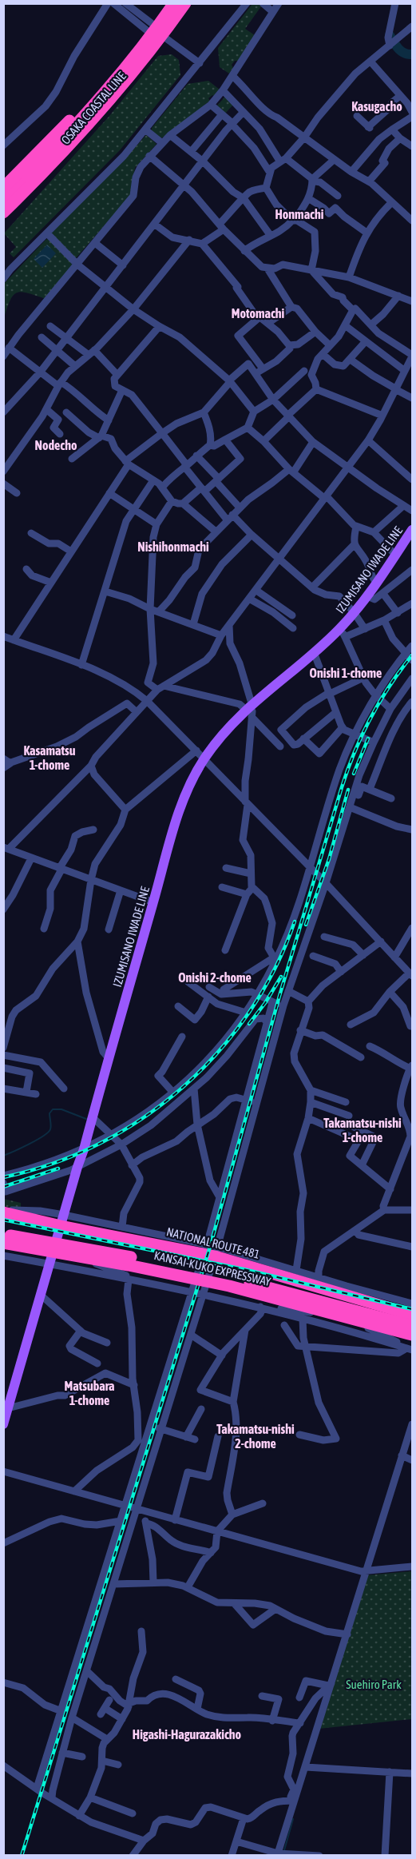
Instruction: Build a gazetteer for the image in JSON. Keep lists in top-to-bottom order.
{
  "streets": {
    "highway": ["NATIONAL ROUTE 481", "KANSAI-KUKO EXPRESSWAY"],
    "main road": ["OSAKA COASTAL LINE", "IZUMISANO IWADE LINE"]
  },
  "crossings": [
    ["IZUMISANO IWADE LINE", "NATIONAL ROUTE 481"]
  ],
  "districts": [
    "Kasugacho",
    "Honmachi",
    "Motomachi",
    "Nodecho",
    "Nishihonmachi",
    "Onishi 1-chome",
    "Kasamatsu 1-chome",
    "Onishi 2-chome",
    "Takamatsu-nishi 1-chome",
    "Matsubara 1-chome",
    "Takamatsu-nishi 2-chome",
    "Higashi-Hagurazakicho"
  ],
  "parks": ["Suehiro Park"]
}
